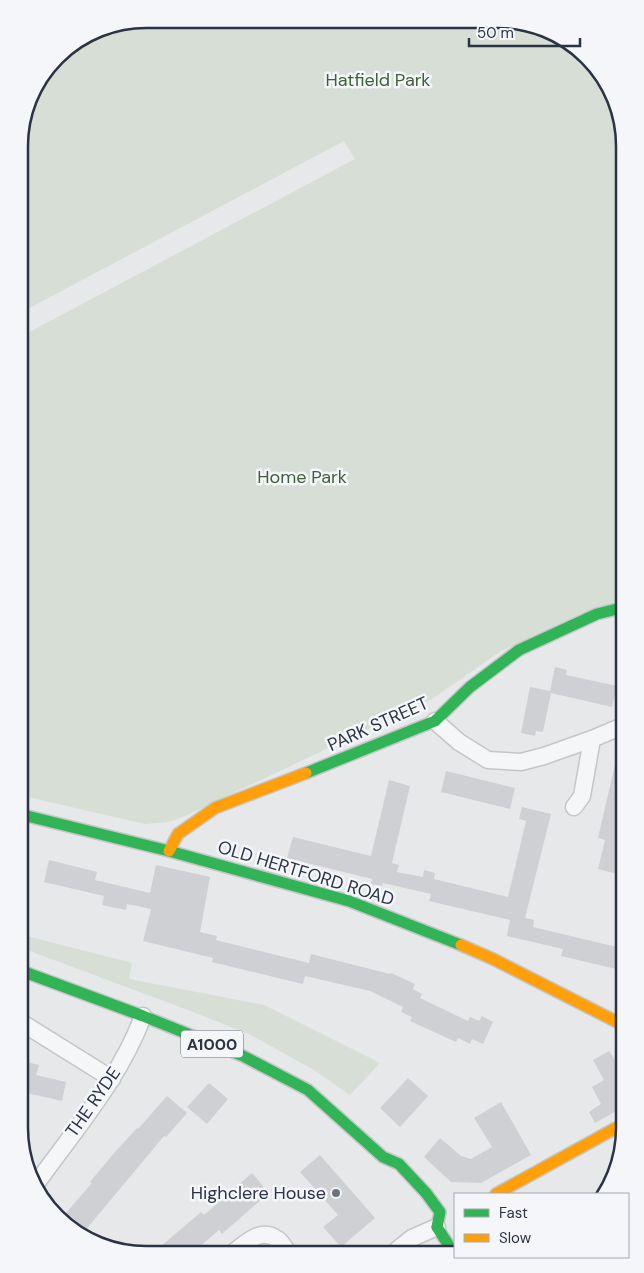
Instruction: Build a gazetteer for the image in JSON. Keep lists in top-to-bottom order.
{
  "streets": {
    "street": [
      "PARK STREET",
      "OLD HERTFORD ROAD",
      "A1000",
      "THE RYDE"
    ]
  },
  "crossings": [
    ["PARK STREET", "OLD HERTFORD ROAD"],
    ["A1000", "THE RYDE"]
  ],
  "parks": ["Hatfield Park", "Home Park"],
  "places": ["Highclere House"],
  "legend": ["Fast", "Slow"],
  "scale_bar": "50 m"
}
